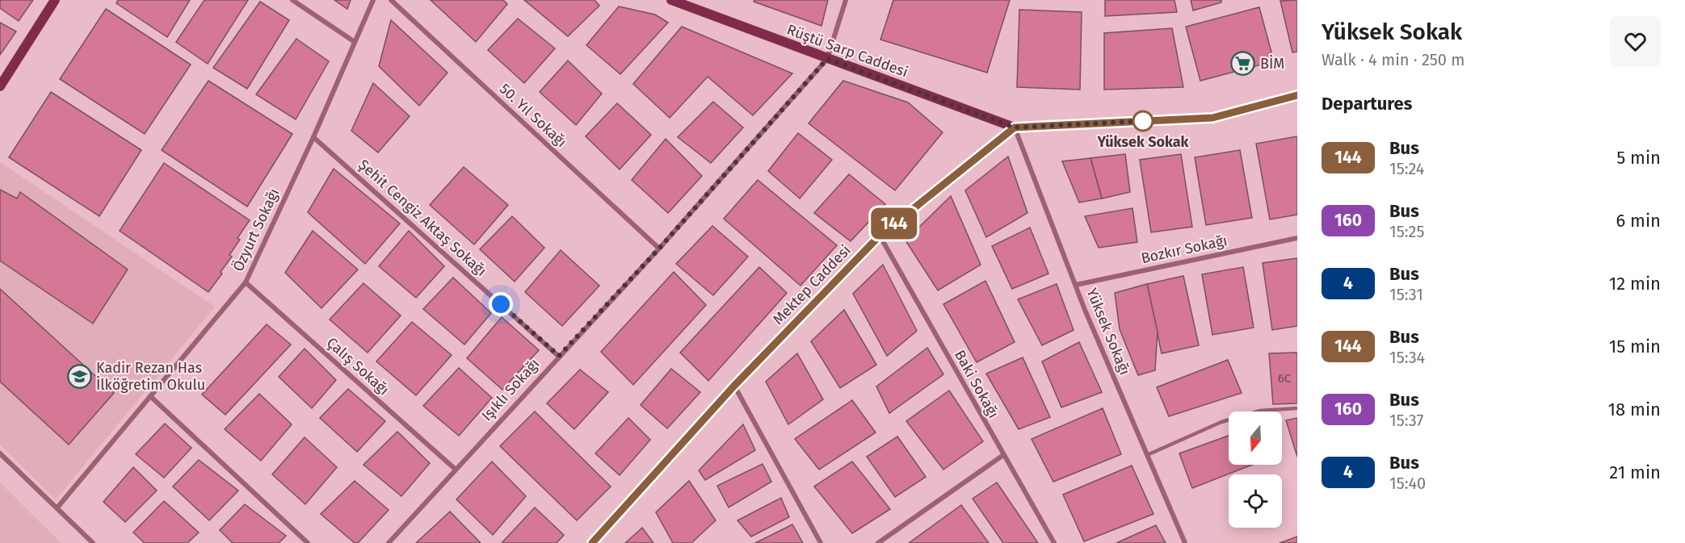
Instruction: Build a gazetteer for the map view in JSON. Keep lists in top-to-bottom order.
{
  "streets": {
    "street": [
      "Rüştü Sarp Caddesi",
      "50. Yıl Sokağı",
      "Şehit Cengiz Aktaş Sokağı",
      "Özyurt Sokağı",
      "Bozkır Sokağı",
      "Mektep Caddesi",
      "Yüksek Sokağı",
      "Çalış Sokağı",
      "Baki Sokağı",
      "Işıklı Sokağı"
    ]
  },
  "crossings": [
    ["Rüştü Sarp Caddesi", "Mektep Caddesi"],
    ["Rüştü Sarp Caddesi", "Yüksek Sokağı"],
    ["Rüştü Sarp Caddesi", "Işıklı Sokağı"],
    ["50. Yıl Sokağı", "Işıklı Sokağı"],
    ["Şehit Cengiz Aktaş Sokağı", "Özyurt Sokağı"],
    ["Şehit Cengiz Aktaş Sokağı", "Işıklı Sokağı"],
    ["Özyurt Sokağı", "Çalış Sokağı"],
    ["Bozkır Sokağı", "Yüksek Sokağı"],
    ["Mektep Caddesi", "Yüksek Sokağı"],
    ["Mektep Caddesi", "Baki Sokağı"],
    ["Çalış Sokağı", "Işıklı Sokağı"]
  ],
  "places": {
    "supermarket": ["BİM"],
    "other": ["Yüksek Sokak"],
    "school or university": ["Kadir Rezan Has İlköğretim Okulu"]
  },
  "lines": ["bus line 144"],
  "house_numbers": ["6C"],
  "north": "bottom",
  "page": {
    "on_map": "144",
    "heading": [
      ["Yüksek Sokak", "Walk · 4 min · 250 m"],
      "Departures"
    ],
    "list": [
      {
        "mark": "144",
        "name": "Bus",
        "note": "15:24",
        "value": "5 min"
      },
      {
        "mark": "160",
        "name": "Bus",
        "note": "15:25",
        "value": "6 min"
      },
      {
        "mark": "4",
        "name": "Bus",
        "note": "15:31",
        "value": "12 min"
      },
      {
        "mark": "144",
        "name": "Bus",
        "note": "15:34",
        "value": "15 min"
      },
      {
        "mark": "160",
        "name": "Bus",
        "note": "15:37",
        "value": "18 min"
      },
      {
        "mark": "4",
        "name": "Bus",
        "note": "15:40",
        "value": "21 min"
      }
    ]
  }
}
